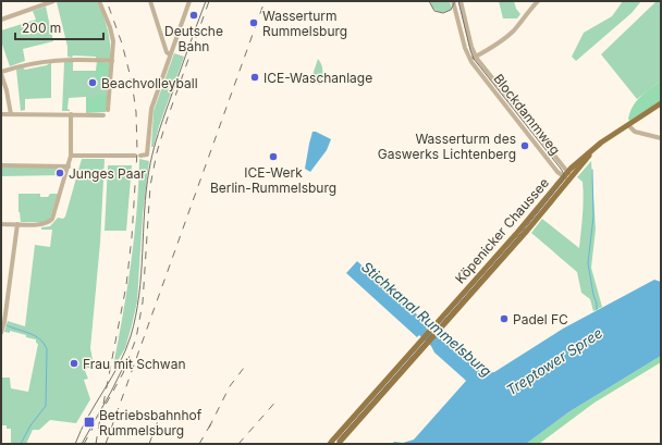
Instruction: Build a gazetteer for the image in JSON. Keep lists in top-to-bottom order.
{
  "streets": {
    "main road": ["Köpenicker Chaussee"],
    "street": ["Blockdammweg"]
  },
  "crossings": [
    ["Blockdammweg", "Köpenicker Chaussee"]
  ],
  "water": ["Stichkanal Rummelsburg", "Treptower Spree"],
  "places": {
    "other": [
      "Deutsche Bahn",
      "Wasserturm Rummelsburg",
      "ICE-Waschanlage",
      "Beachvolleyball",
      "Wasserturm des Gaswerks Lichtenberg",
      "ICE-Werk Berlin-Rummelsburg",
      "Junges Paar",
      "Padel FC",
      "Frau mit Schwan"
    ],
    "transit": ["Betriebsbahnhof Rummelsburg"]
  },
  "scale_bar": "200 m"
}
